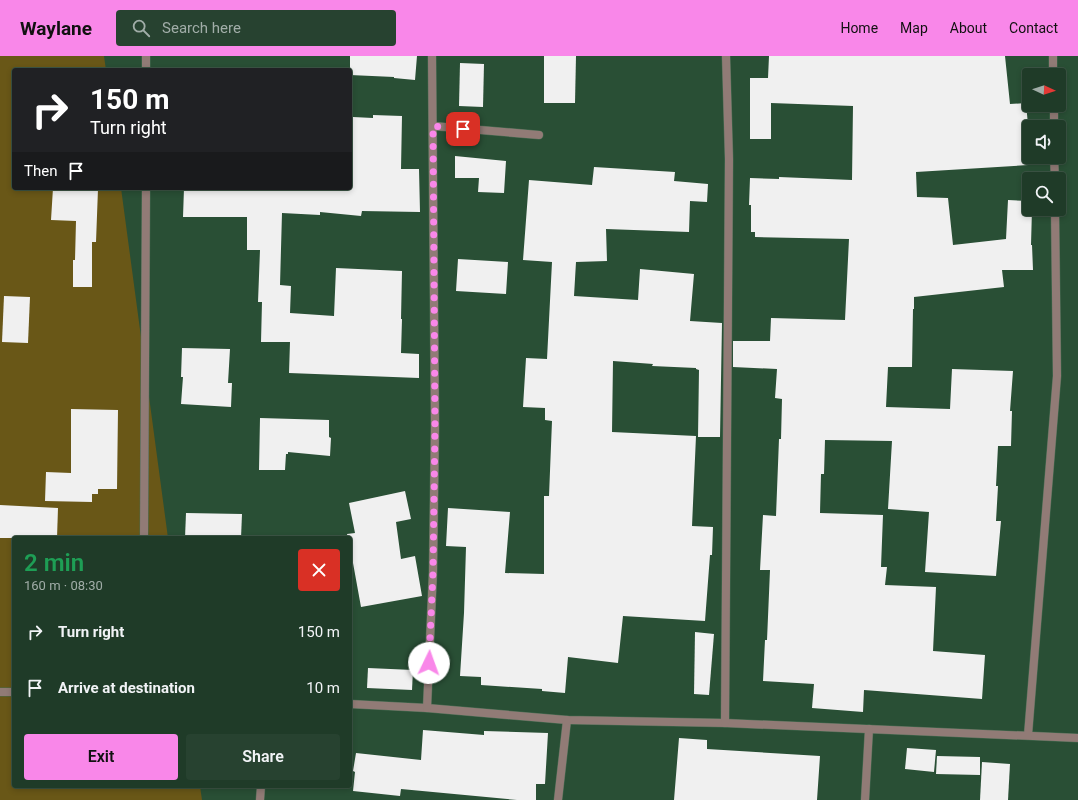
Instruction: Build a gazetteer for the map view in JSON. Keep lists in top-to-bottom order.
{
  "north": "right",
  "page": {
    "header": "Waylane",
    "search": "Search here",
    "nav": [
      "Home",
      "Map",
      "About",
      "Contact"
    ],
    "turn": ["150 m", "Turn right"],
    "then": "Then",
    "heading": ["2 min", "160 m · 08:30"],
    "list": [
      {
        "name": "Turn right",
        "value": "150 m"
      },
      {
        "name": "Arrive at destination",
        "value": "10 m"
      }
    ],
    "buttons": ["Exit", "Share"]
  }
}
